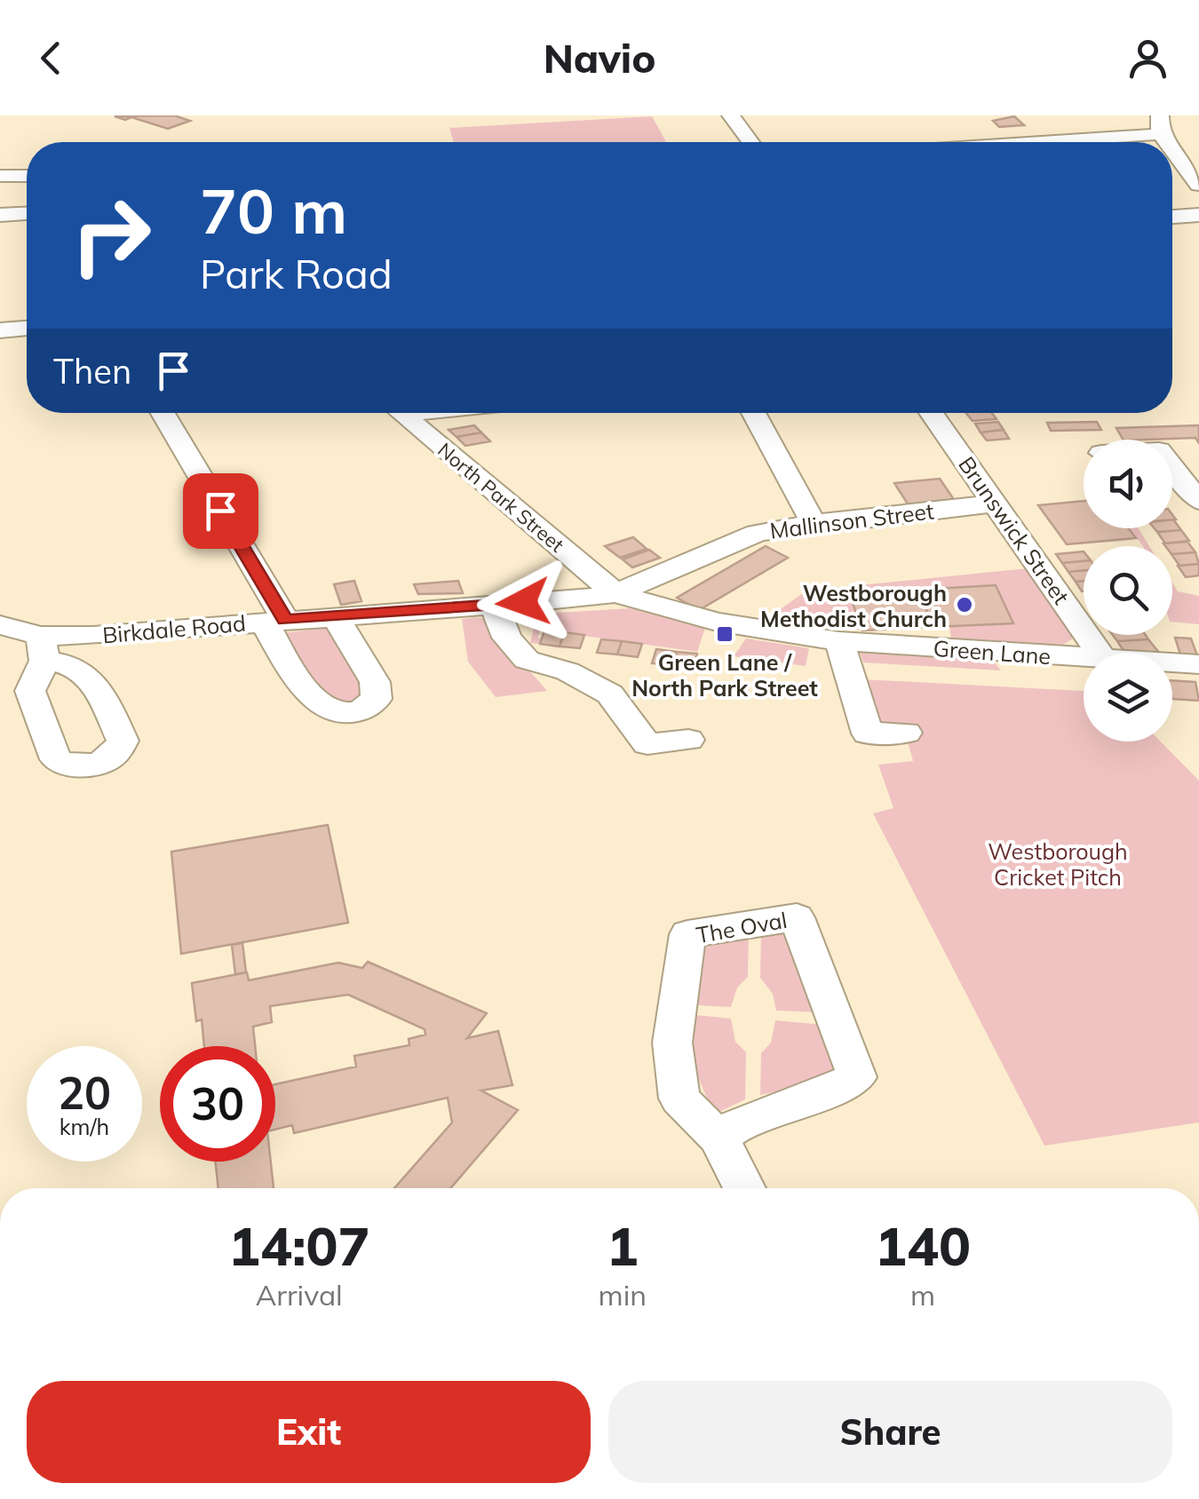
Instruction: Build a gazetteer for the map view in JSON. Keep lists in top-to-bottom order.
{
  "streets": {
    "street": [
      "North Park Street",
      "Mallinson Street",
      "Brunswick Street",
      "Birkdale Road",
      "Green Lane",
      "The Oval"
    ]
  },
  "crossings": [
    ["North Park Street", "Mallinson Street"],
    ["North Park Street", "Birkdale Road"],
    ["North Park Street", "Green Lane"],
    ["Mallinson Street", "Brunswick Street"],
    ["Mallinson Street", "Birkdale Road"],
    ["Mallinson Street", "Green Lane"],
    ["Birkdale Road", "Green Lane"]
  ],
  "parks": ["Westborough Cricket Pitch"],
  "places": {
    "other": ["Westborough Methodist Church"],
    "transit": ["Green Lane / North Park Street"]
  },
  "page": {
    "header": "Navio",
    "turn": ["70 m", "Park Road"],
    "then": "Then",
    "speed": "20 km/h",
    "limit": "30",
    "eta": [
      "14:07",
      "Arrival",
      "1",
      "min",
      "140",
      "m"
    ],
    "buttons": ["Exit", "Share"]
  }
}
